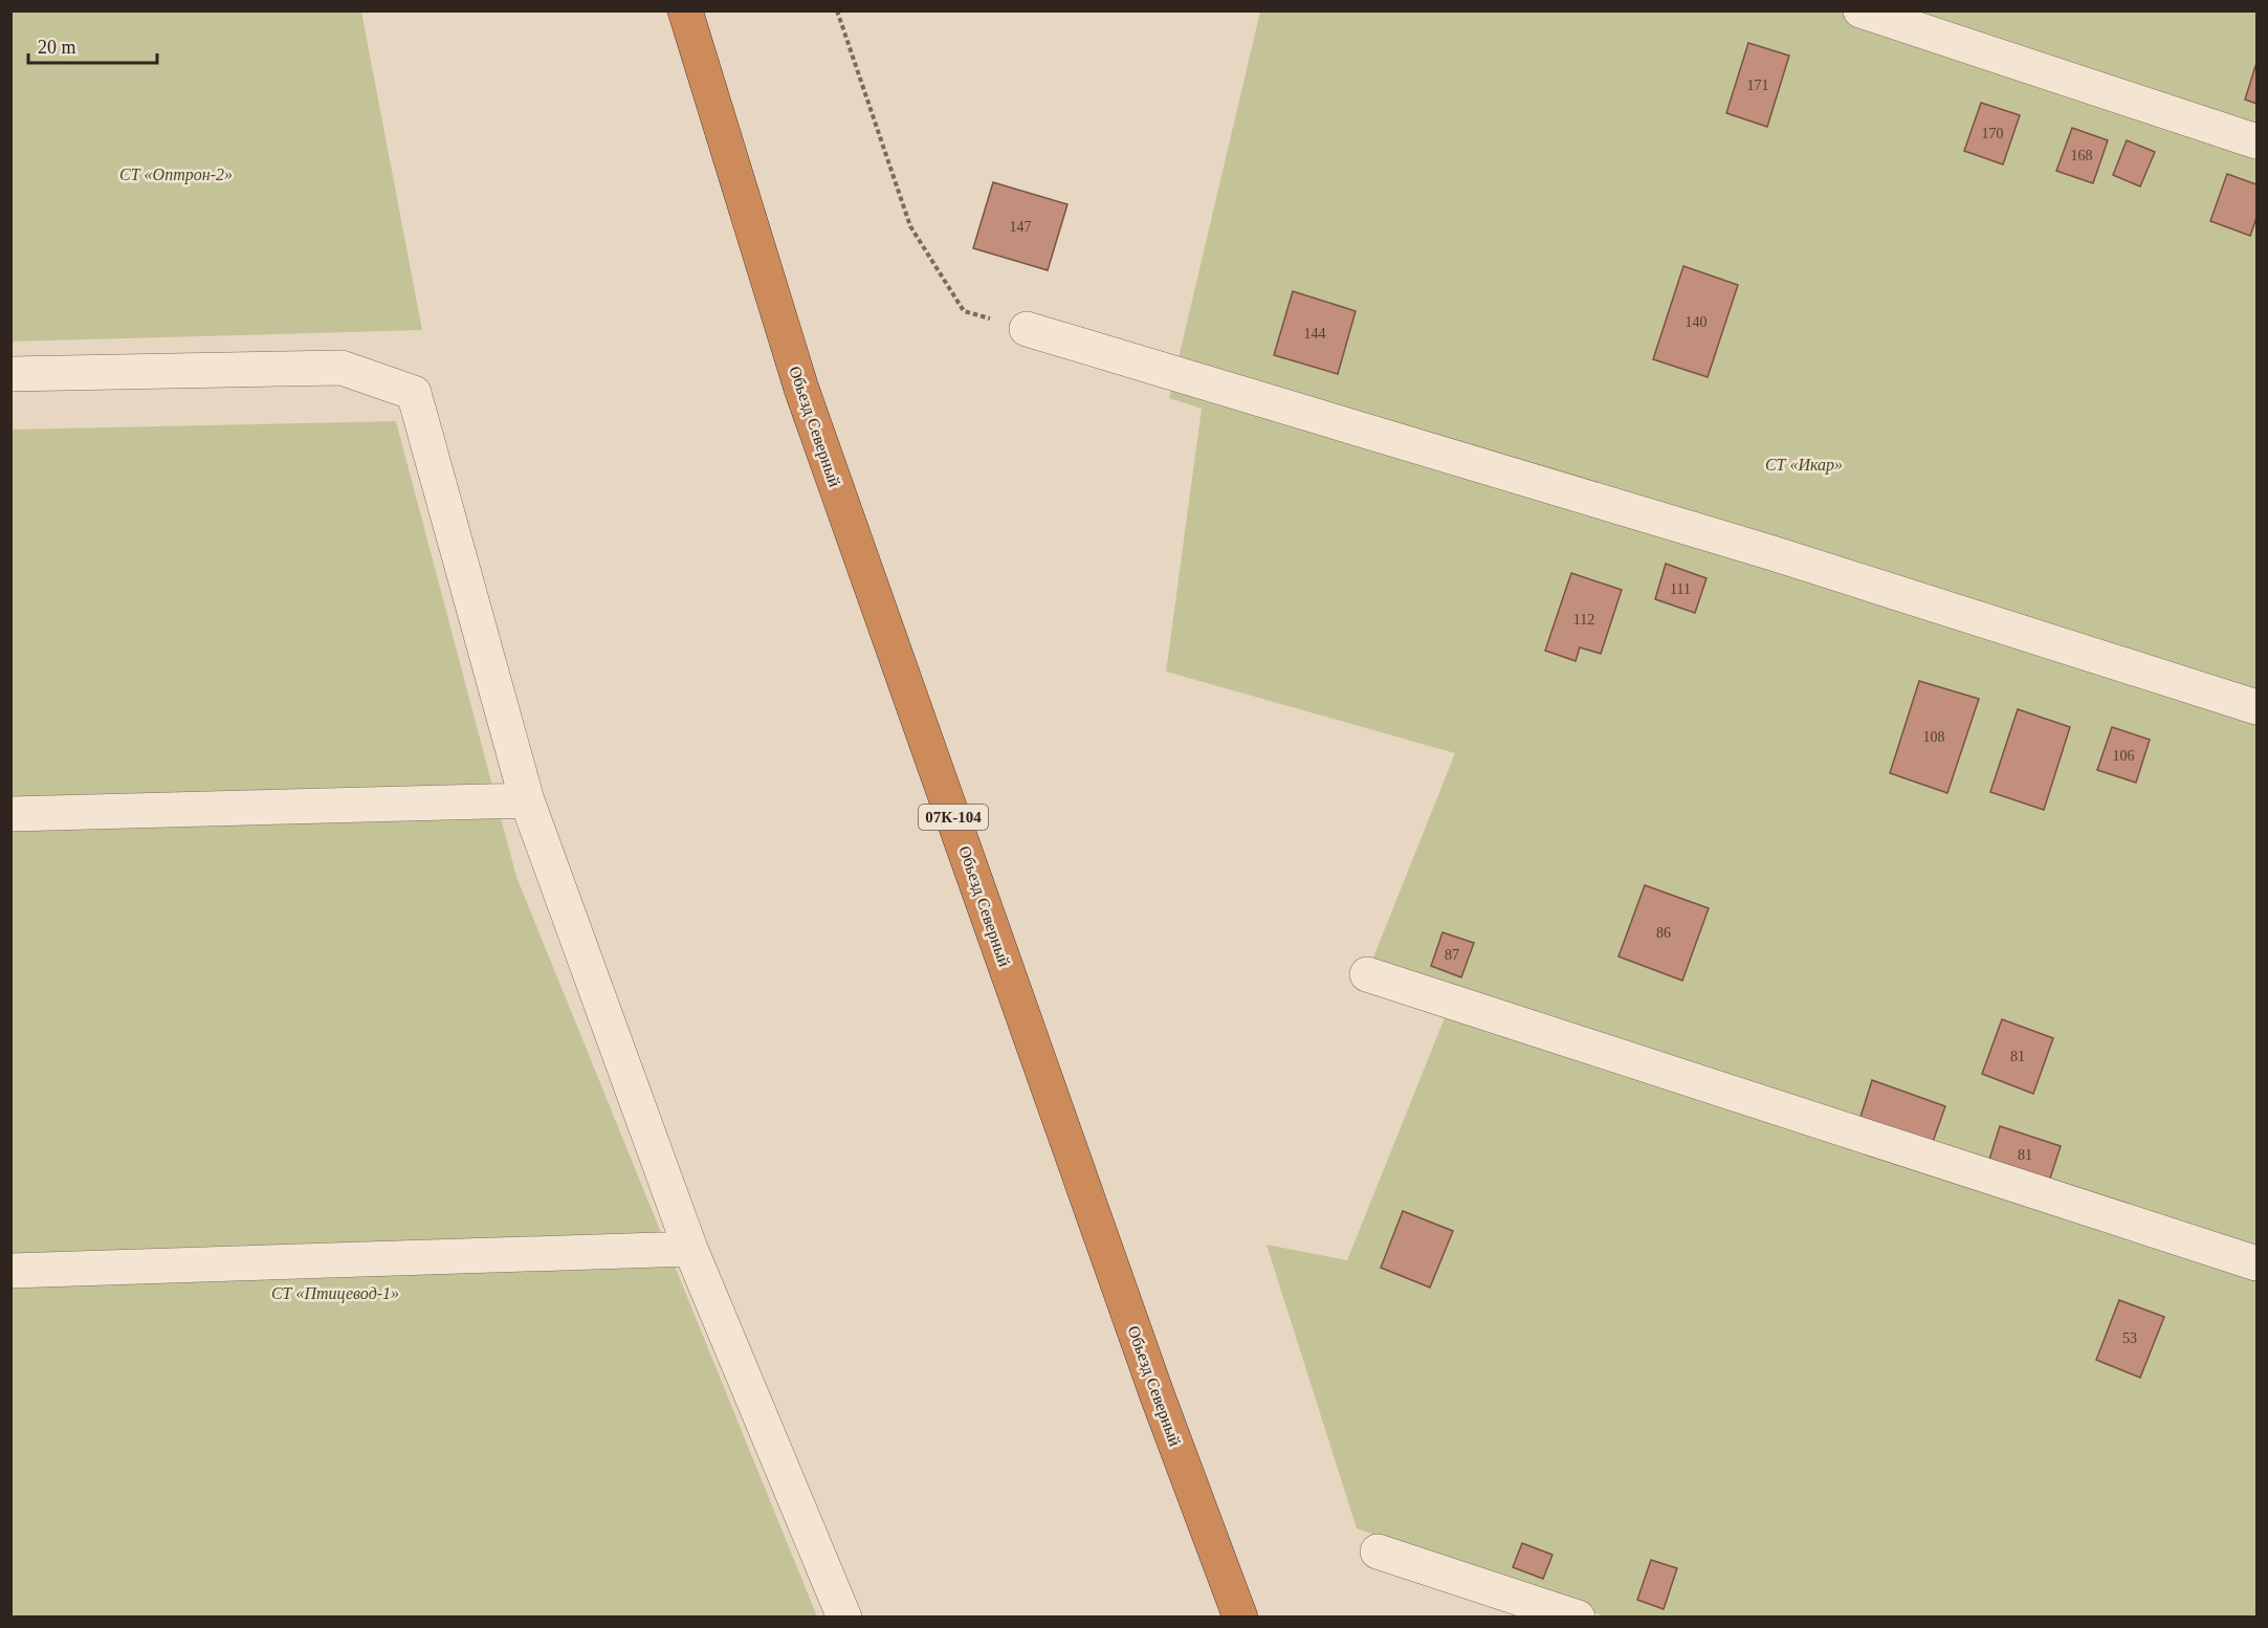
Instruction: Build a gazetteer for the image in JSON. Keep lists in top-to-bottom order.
{
  "streets": {
    "highway": ["Обьезд Северный", "07К-104"]
  },
  "parks": ["СТ «Оптрон-2»", "СТ «Икар»", "СТ «Птицевод-1»"],
  "house_numbers": [
    "171",
    "170",
    "168",
    "147",
    "140",
    "144",
    "111",
    "112",
    "108",
    "106",
    "86",
    "87",
    "81",
    "81",
    "53"
  ],
  "scale_bar": "20 m"
}
